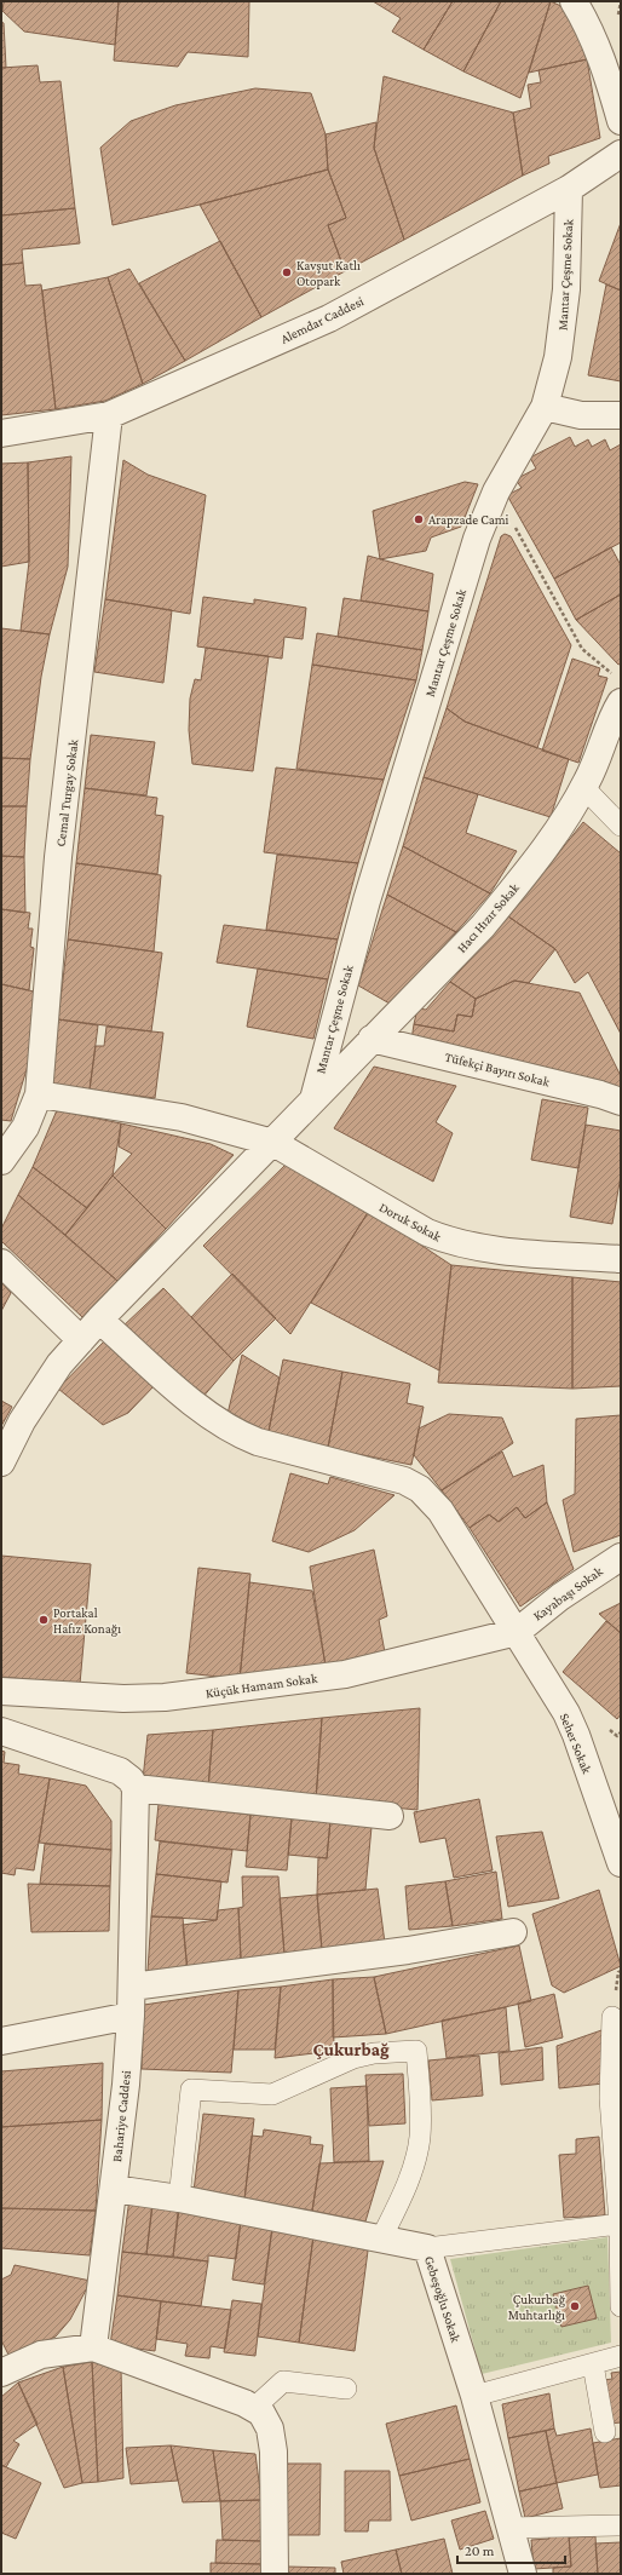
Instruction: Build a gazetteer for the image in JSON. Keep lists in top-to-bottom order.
{
  "streets": {
    "street": [
      "Mantar Çeşme Sokak",
      "Alemdar Caddesi",
      "Cemal Turgay Sokak",
      "Hacı Hızır Sokak",
      "Tüfekçi Bayırı Sokak",
      "Doruk Sokak",
      "Kayabaşı Sokak",
      "Küçük Hamam Sokak",
      "Seher Sokak",
      "Bahariye Caddesi",
      "Gebeşoğlu Sokak"
    ]
  },
  "crossings": [
    ["Mantar Çeşme Sokak", "Alemdar Caddesi"],
    ["Mantar Çeşme Sokak", "Hacı Hızır Sokak"],
    ["Alemdar Caddesi", "Cemal Turgay Sokak"],
    ["Cemal Turgay Sokak", "Doruk Sokak"],
    ["Hacı Hızır Sokak", "Tüfekçi Bayırı Sokak"],
    ["Hacı Hızır Sokak", "Doruk Sokak"],
    ["Hacı Hızır Sokak", "Seher Sokak"],
    ["Kayabaşı Sokak", "Küçük Hamam Sokak"],
    ["Kayabaşı Sokak", "Seher Sokak"],
    ["Küçük Hamam Sokak", "Seher Sokak"],
    ["Bahariye Caddesi", "Gebeşoğlu Sokak"]
  ],
  "districts": ["Çukurbağ"],
  "places": [
    "Kavşut Katlı Otopark",
    "Arapzade Cami",
    "Portakal Hafız Konağı",
    "Çukurbağ Muhtarlığı"
  ],
  "scale_bar": "20 m"
}
